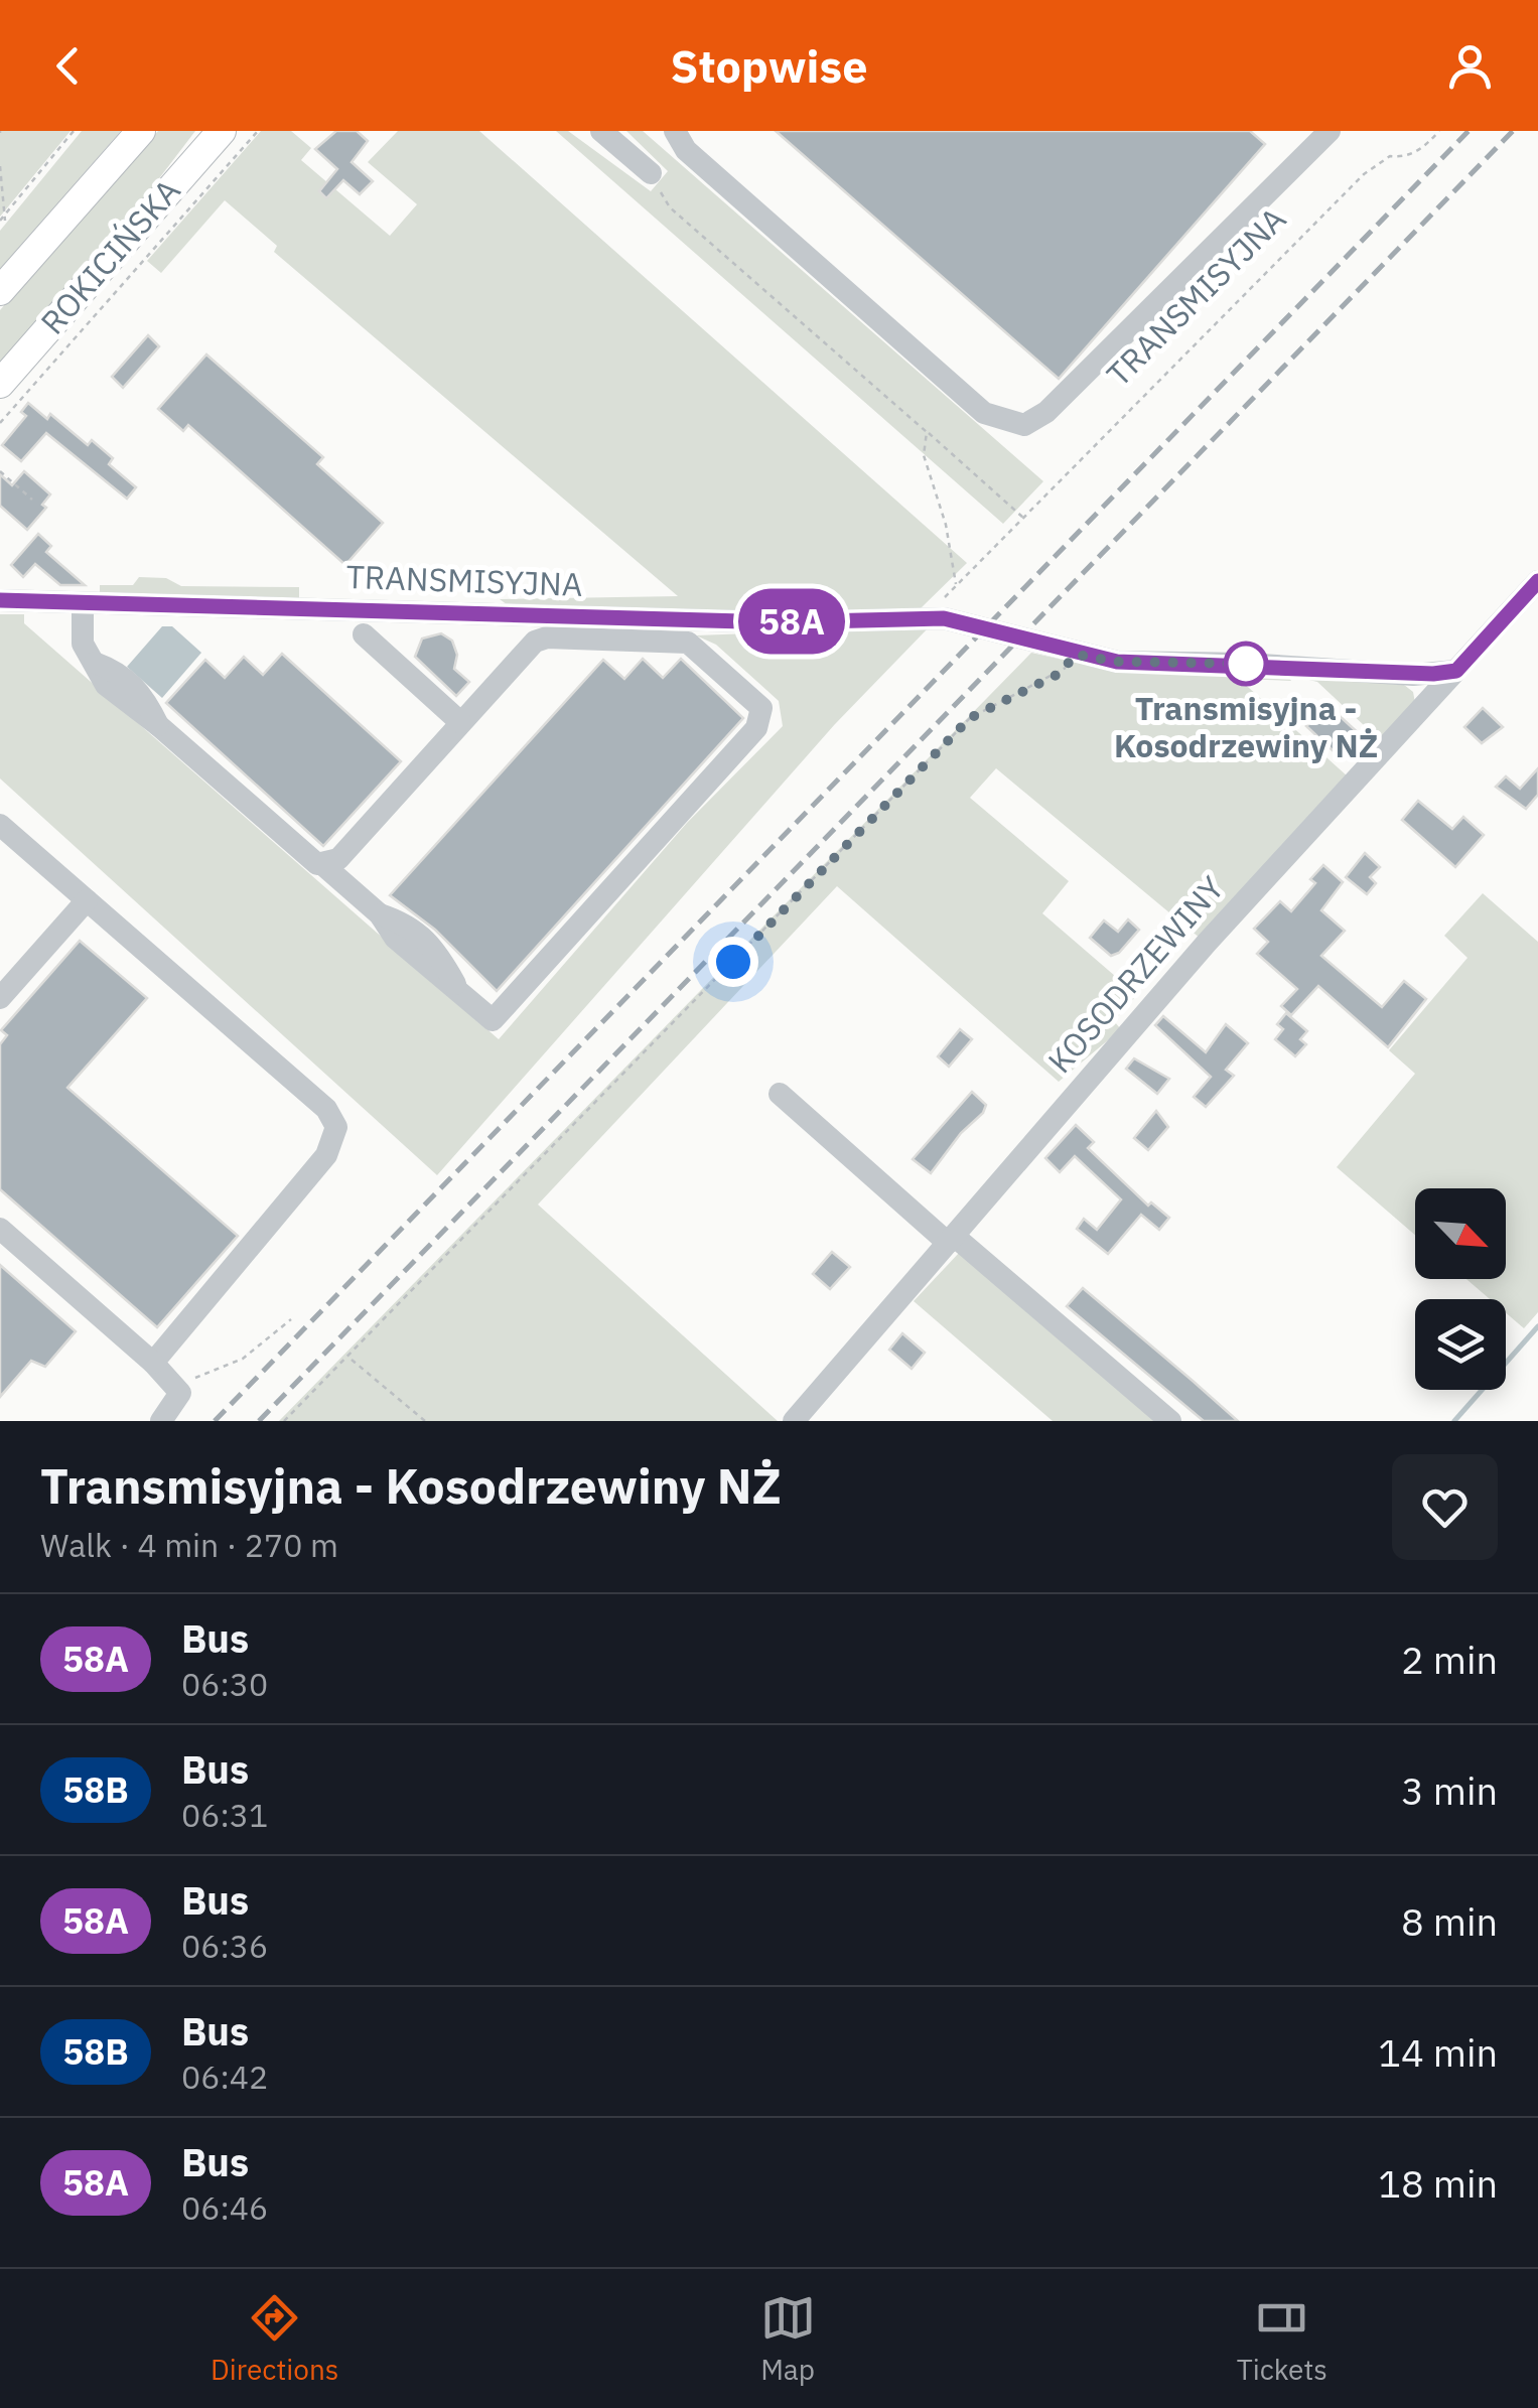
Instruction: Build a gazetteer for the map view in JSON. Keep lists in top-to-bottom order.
{
  "streets": {
    "main road": ["ROKICIŃSKA"],
    "street": ["TRANSMISYJNA", "KOSODRZEWINY"]
  },
  "crossings": [
    ["TRANSMISYJNA", "KOSODRZEWINY"]
  ],
  "places": ["Transmisyjna - Kosodrzewiny NŻ"],
  "lines": ["bus line 58A"],
  "north": "bottom right",
  "page": {
    "header": "Stopwise",
    "on_map": "58A",
    "heading": ["Transmisyjna - Kosodrzewiny NŻ", "Walk · 4 min · 270 m"],
    "list": [
      {
        "mark": "58A",
        "name": "Bus",
        "note": "06:30",
        "value": "2 min"
      },
      {
        "mark": "58B",
        "name": "Bus",
        "note": "06:31",
        "value": "3 min"
      },
      {
        "mark": "58A",
        "name": "Bus",
        "note": "06:36",
        "value": "8 min"
      },
      {
        "mark": "58B",
        "name": "Bus",
        "note": "06:42",
        "value": "14 min"
      },
      {
        "mark": "58A",
        "name": "Bus",
        "note": "06:46",
        "value": "18 min"
      }
    ],
    "tabs": ["Directions", "Map", "Tickets"]
  }
}
